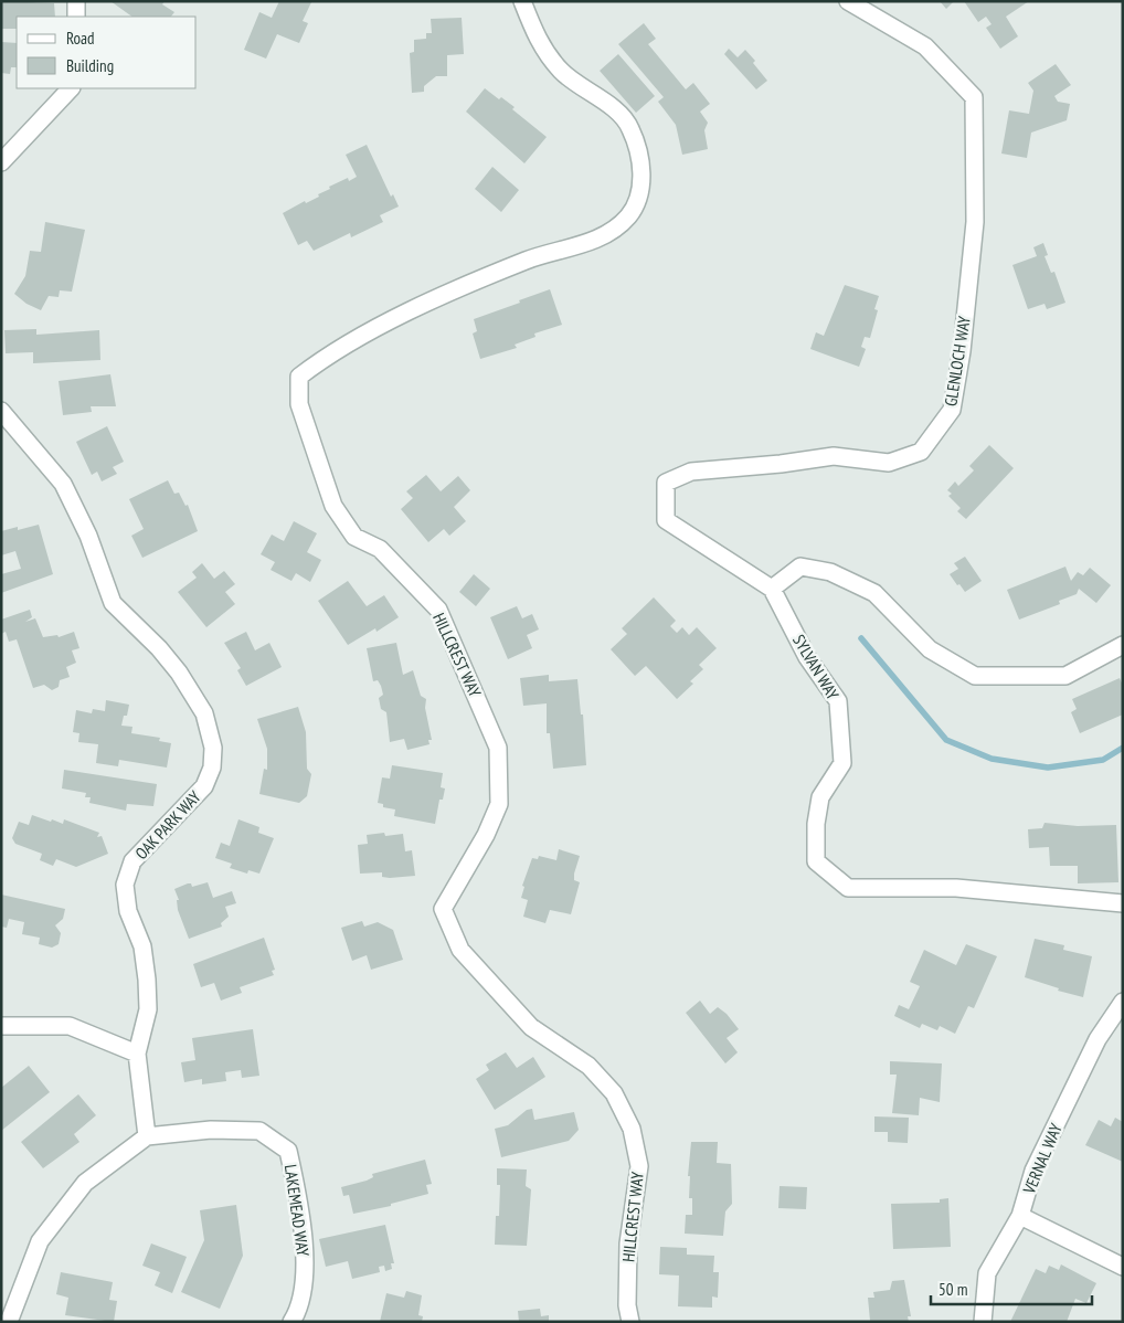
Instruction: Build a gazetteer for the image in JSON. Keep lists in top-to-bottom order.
{
  "streets": {
    "street": [
      "GLENLOCH WAY",
      "HILLCREST WAY",
      "SYLVAN WAY",
      "OAK PARK WAY",
      "VERNAL WAY",
      "LAKEMEAD WAY"
    ]
  },
  "crossings": [
    ["GLENLOCH WAY", "SYLVAN WAY"],
    ["OAK PARK WAY", "LAKEMEAD WAY"]
  ],
  "legend": ["Road", "Building"],
  "scale_bar": "50 m"
}
